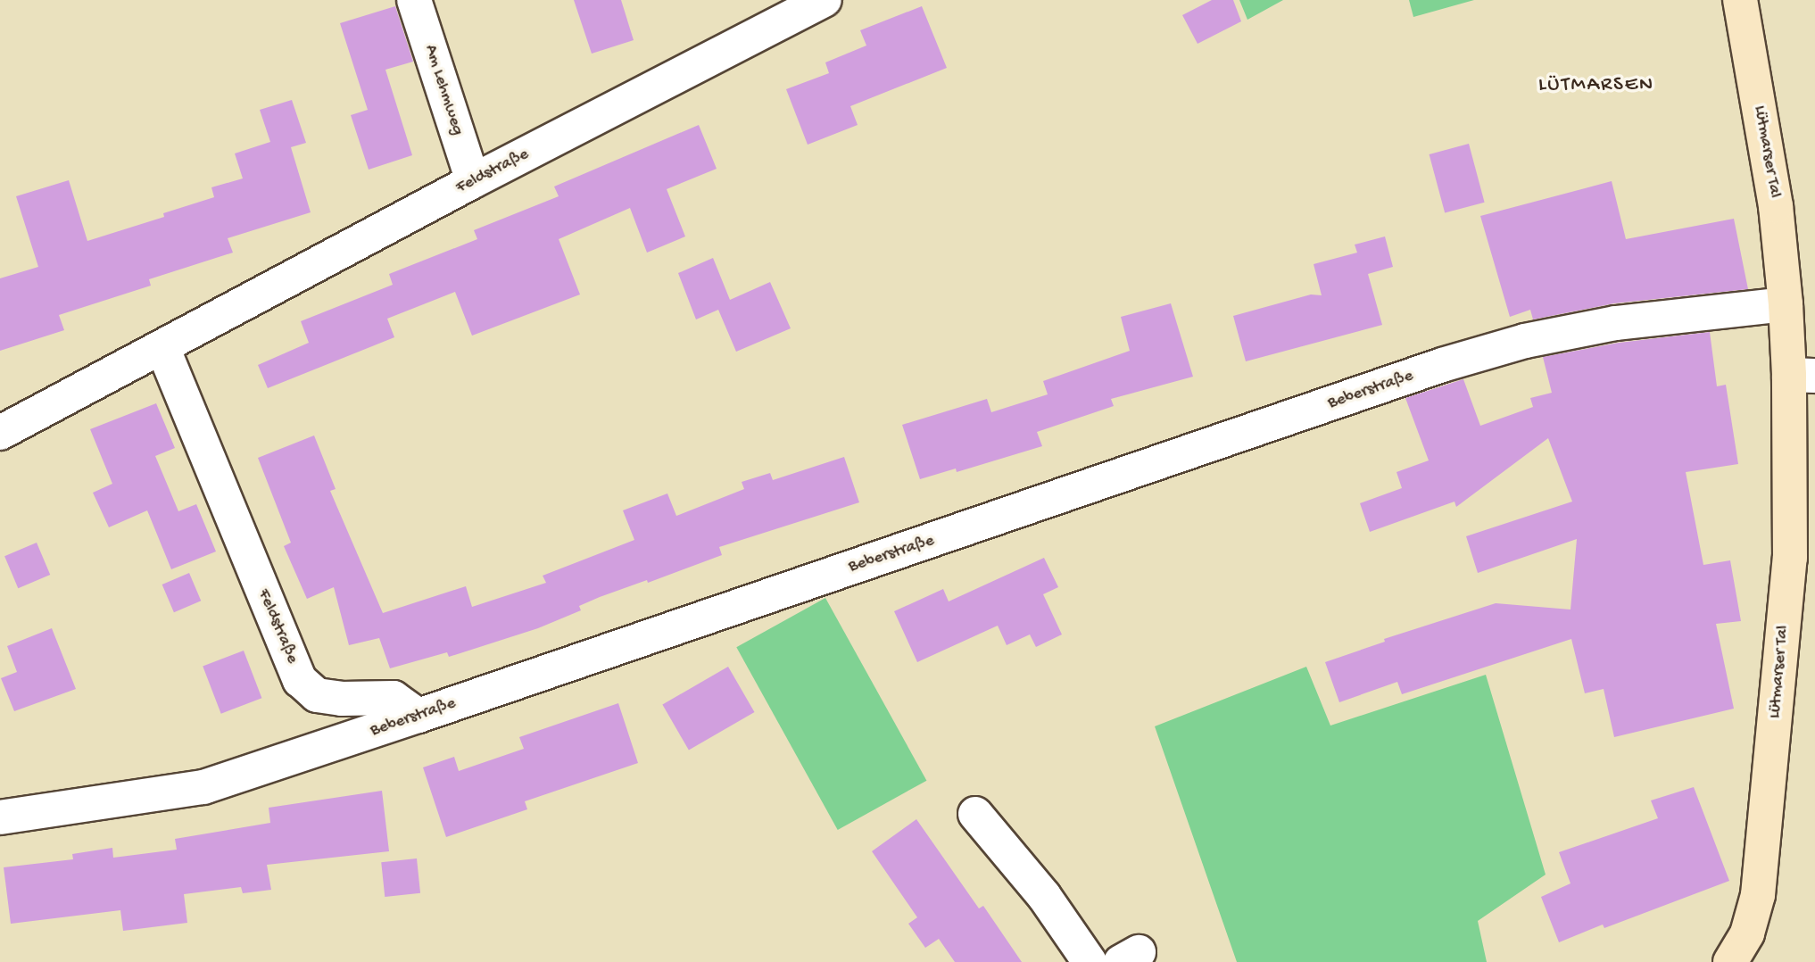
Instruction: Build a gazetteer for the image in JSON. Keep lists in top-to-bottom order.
{
  "streets": {
    "main road": ["Lütmarser Tal"],
    "street": ["Am Lehmweg", "Feldstraße", "Beberstraße"]
  },
  "crossings": [
    ["Am Lehmweg", "Feldstraße"],
    ["Lütmarser Tal", "Beberstraße"],
    ["Feldstraße", "Beberstraße"]
  ],
  "districts": ["LÜTMARSEN"]
}
